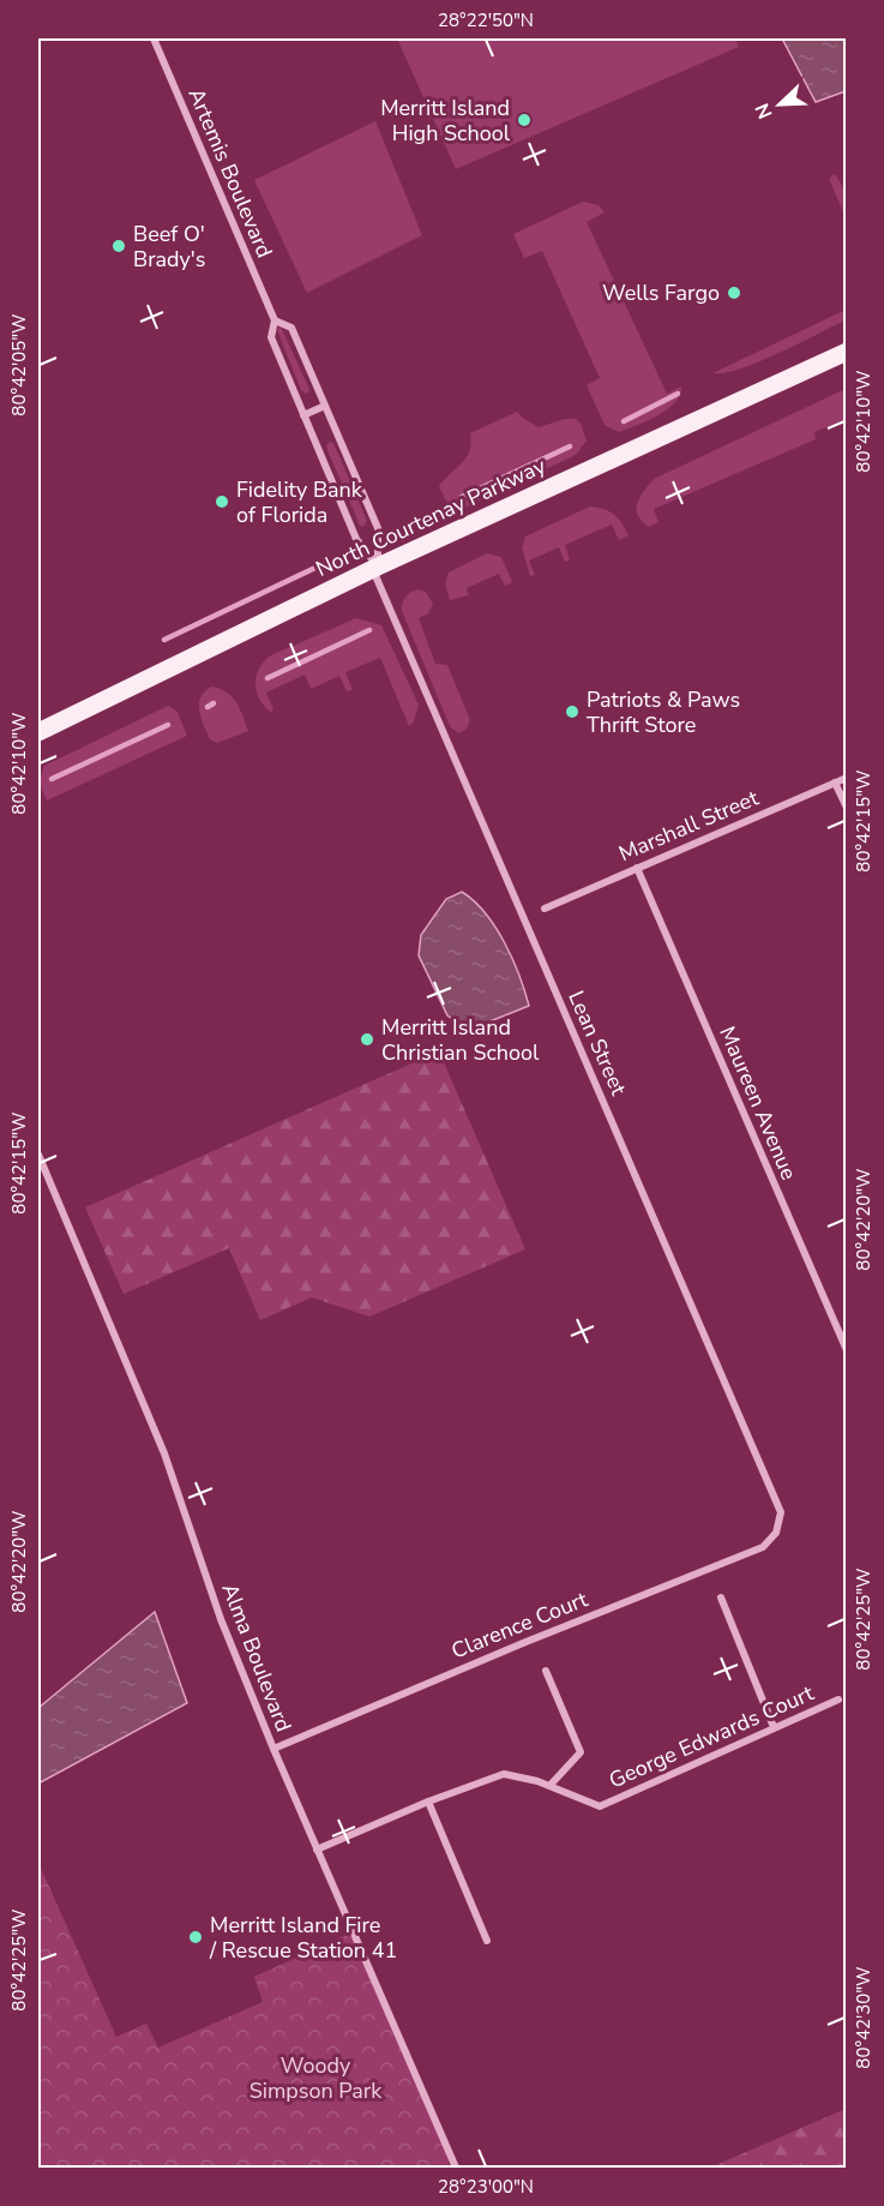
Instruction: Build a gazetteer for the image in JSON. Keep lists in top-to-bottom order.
{
  "streets": {
    "main road": ["North Courtenay Parkway"],
    "street": [
      "Artemis Boulevard",
      "Marshall Street",
      "Lean Street",
      "Maureen Avenue",
      "Clarence Court",
      "Alma Boulevard",
      "George Edwards Court"
    ]
  },
  "crossings": [
    ["Artemis Boulevard", "North Courtenay Parkway"],
    ["Artemis Boulevard", "Lean Street"],
    ["North Courtenay Parkway", "Lean Street"],
    ["Marshall Street", "Maureen Avenue"],
    ["Lean Street", "Clarence Court"],
    ["Clarence Court", "Alma Boulevard"],
    ["Alma Boulevard", "George Edwards Court"]
  ],
  "parks": ["Woody Simpson Park"],
  "places": [
    "Merritt Island High School",
    "Beef O' Brady's",
    "Wells Fargo",
    "Fidelity Bank of Florida",
    "Patriots & Paws Thrift Store",
    "Merritt Island Christian School",
    "Merritt Island Fire / Rescue Station 41"
  ],
  "north": "bottom left",
  "coordinates": [
    "28°22'50\"N",
    "80°42'05\"W",
    "80°42'10\"W",
    "80°42'15\"W",
    "80°42'20\"W",
    "80°42'25\"W",
    "80°42'30\"W",
    "28°23'00\"N"
  ]
}
